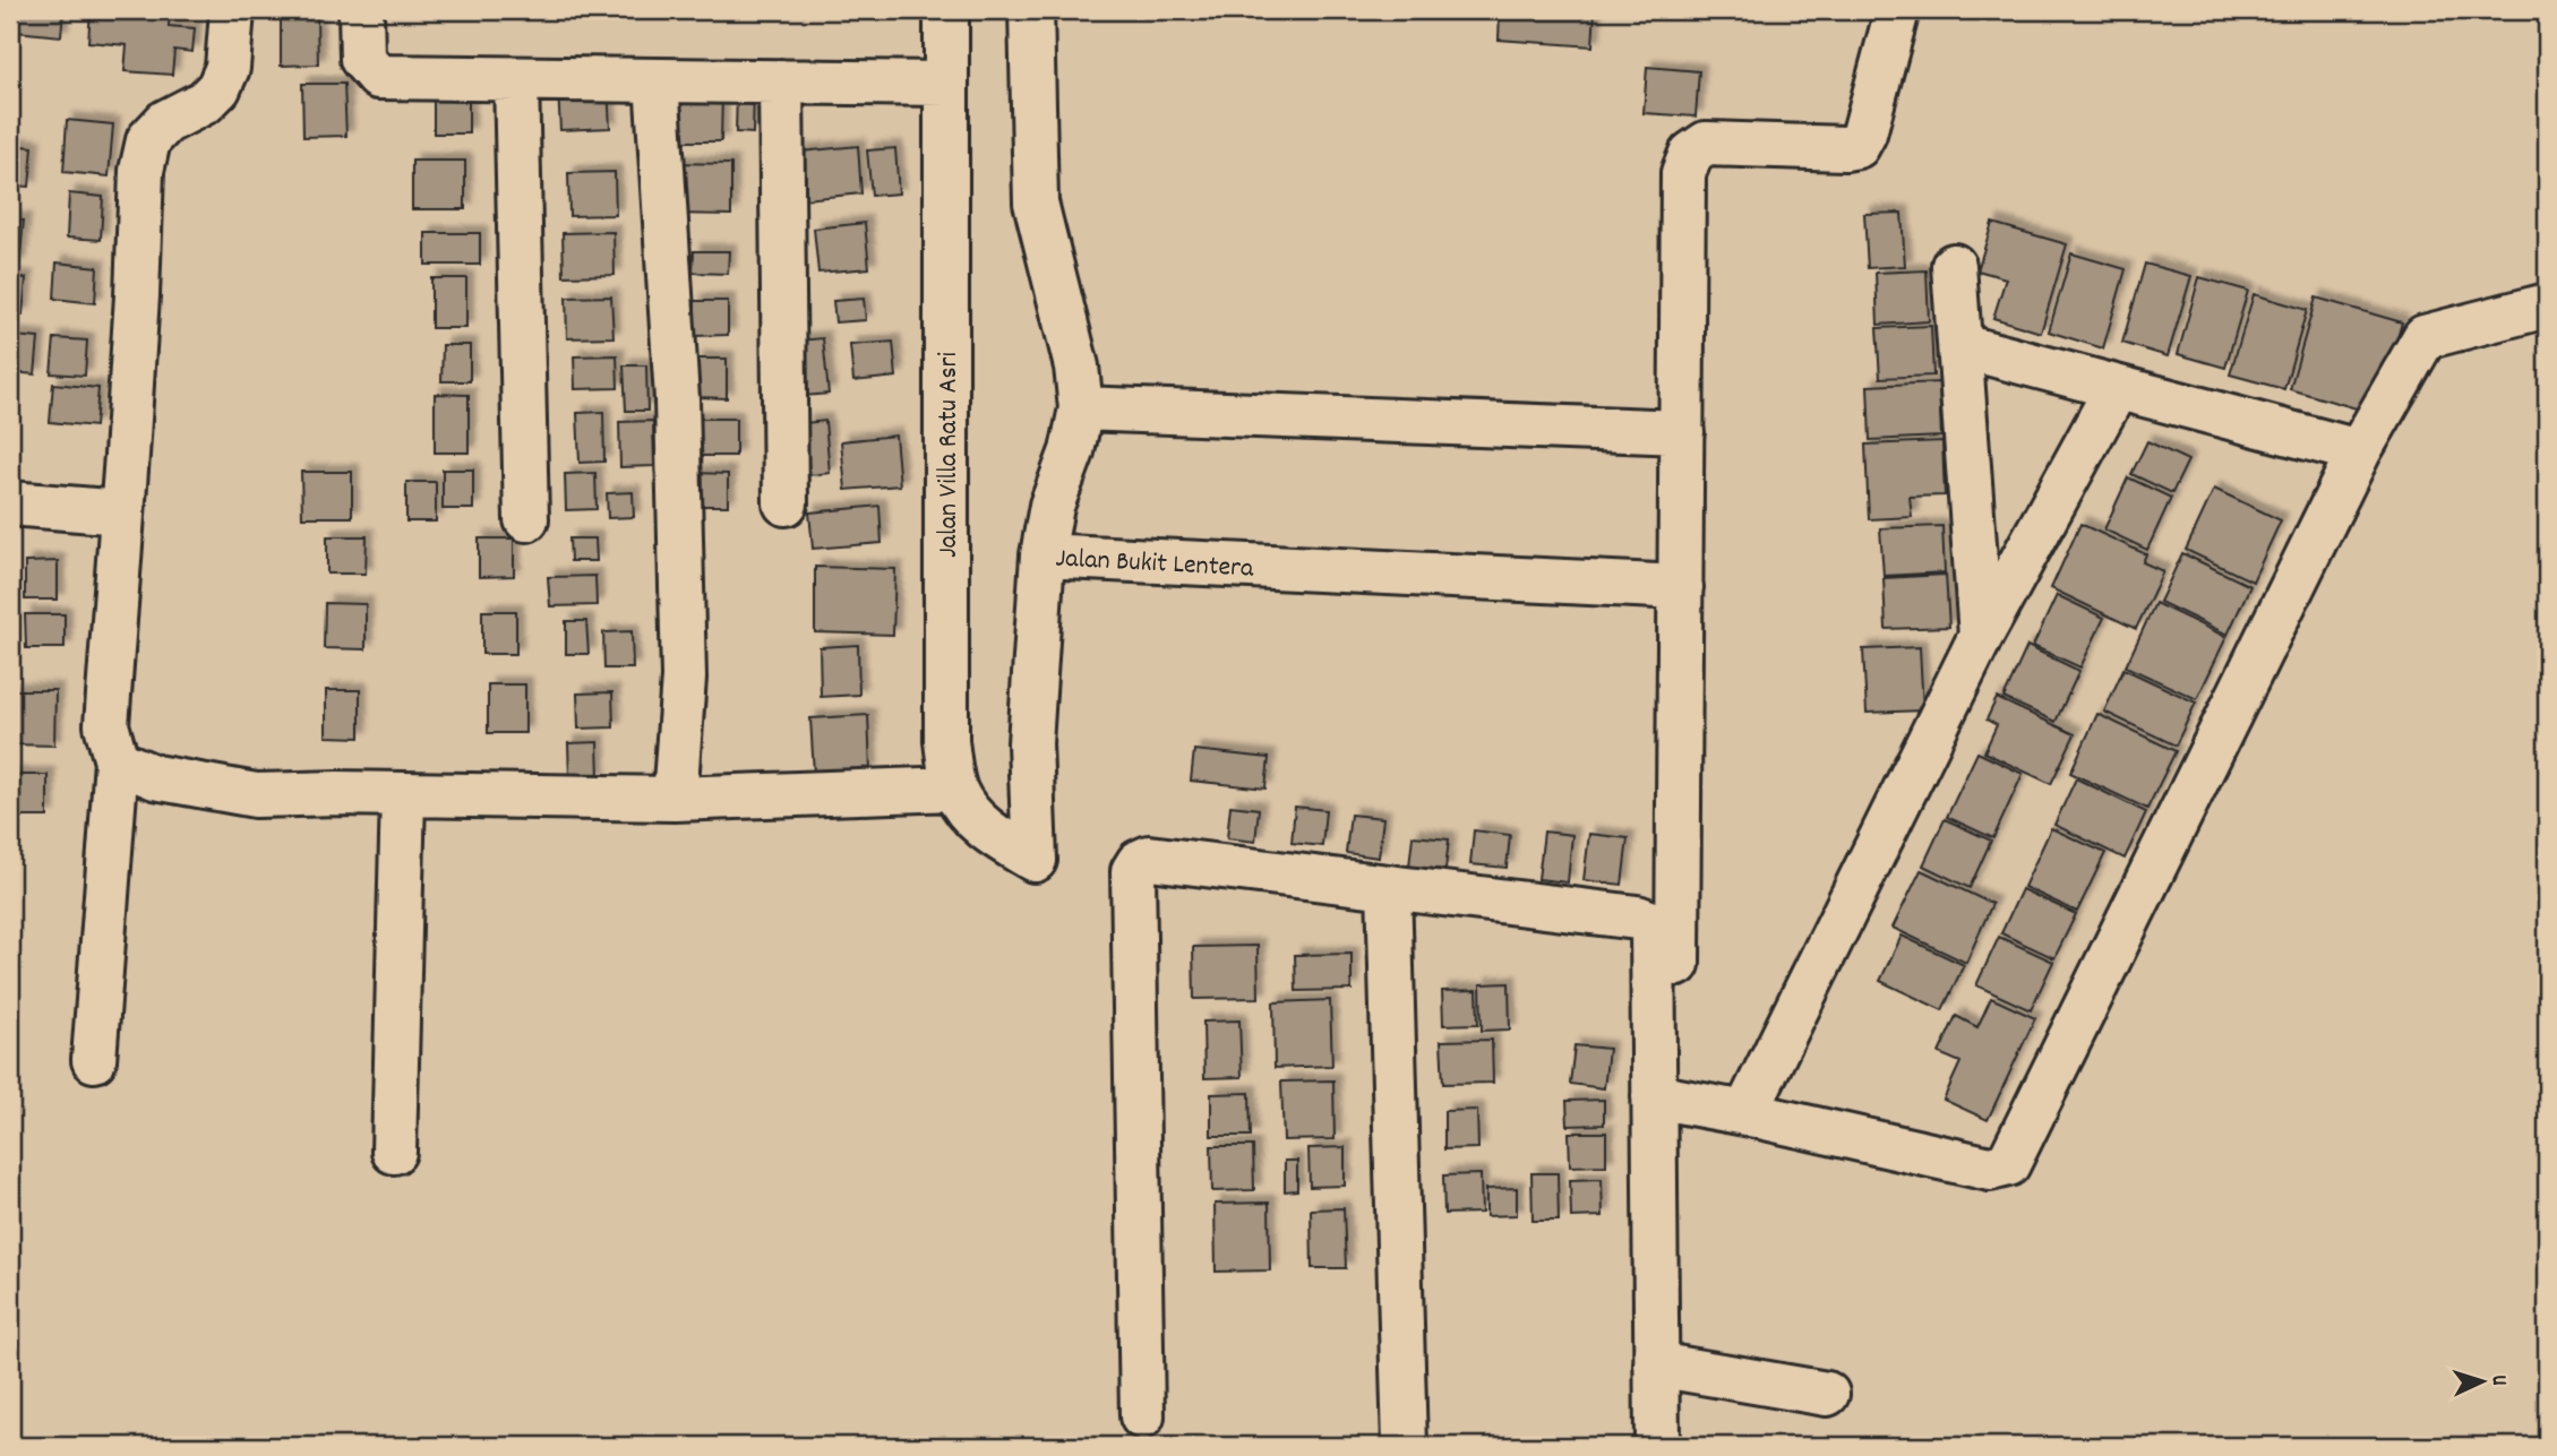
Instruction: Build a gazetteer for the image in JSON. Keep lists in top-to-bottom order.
{
  "streets": {
    "street": ["Jalan Villa Ratu Asri", "Jalan Bukit Lentera"]
  },
  "crossings": [
    ["Jalan Villa Ratu Asri", "Jalan Bukit Lentera"]
  ],
  "north": "right"
}
